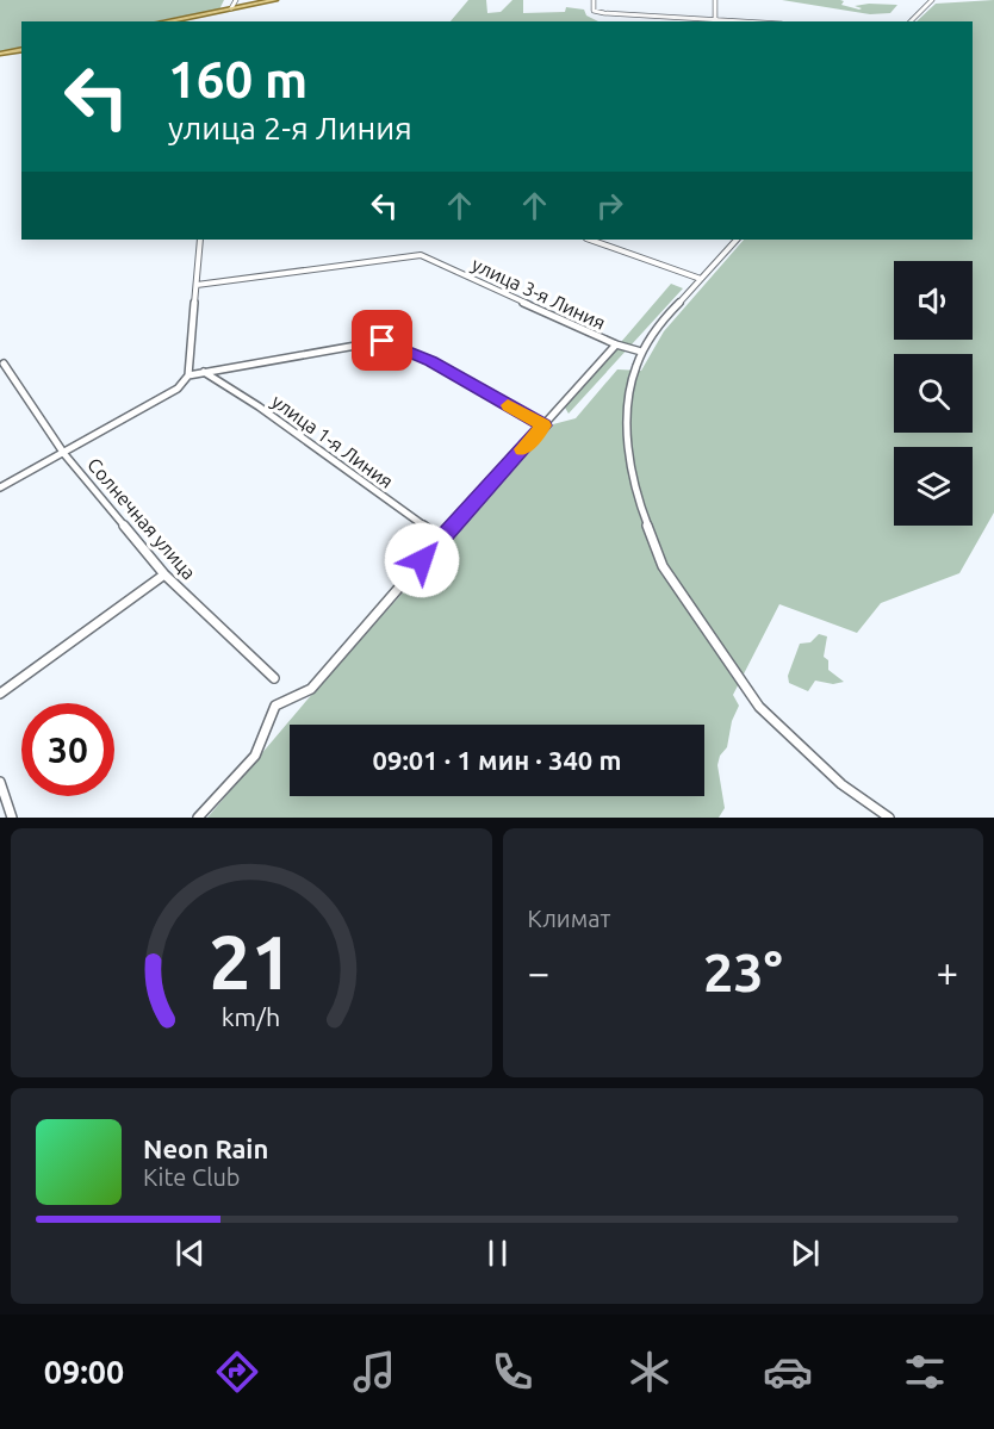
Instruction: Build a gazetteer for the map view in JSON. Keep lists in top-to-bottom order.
{
  "streets": {
    "street": ["улица 3-я Линия", "улица 1-я Линия", "Солнечная улица"]
  },
  "page": {
    "turn": ["160 m", "улица 2-я Линия"],
    "limit": "30",
    "trip": "09:01 · 1 мин · 340 m",
    "tile": "Климат",
    "heat": ["−", "23°", "+"],
    "song": ["Neon Rain", "Kite Club"],
    "tabs": "09:00",
    "gauge": ["21", "km/h"]
  }
}
